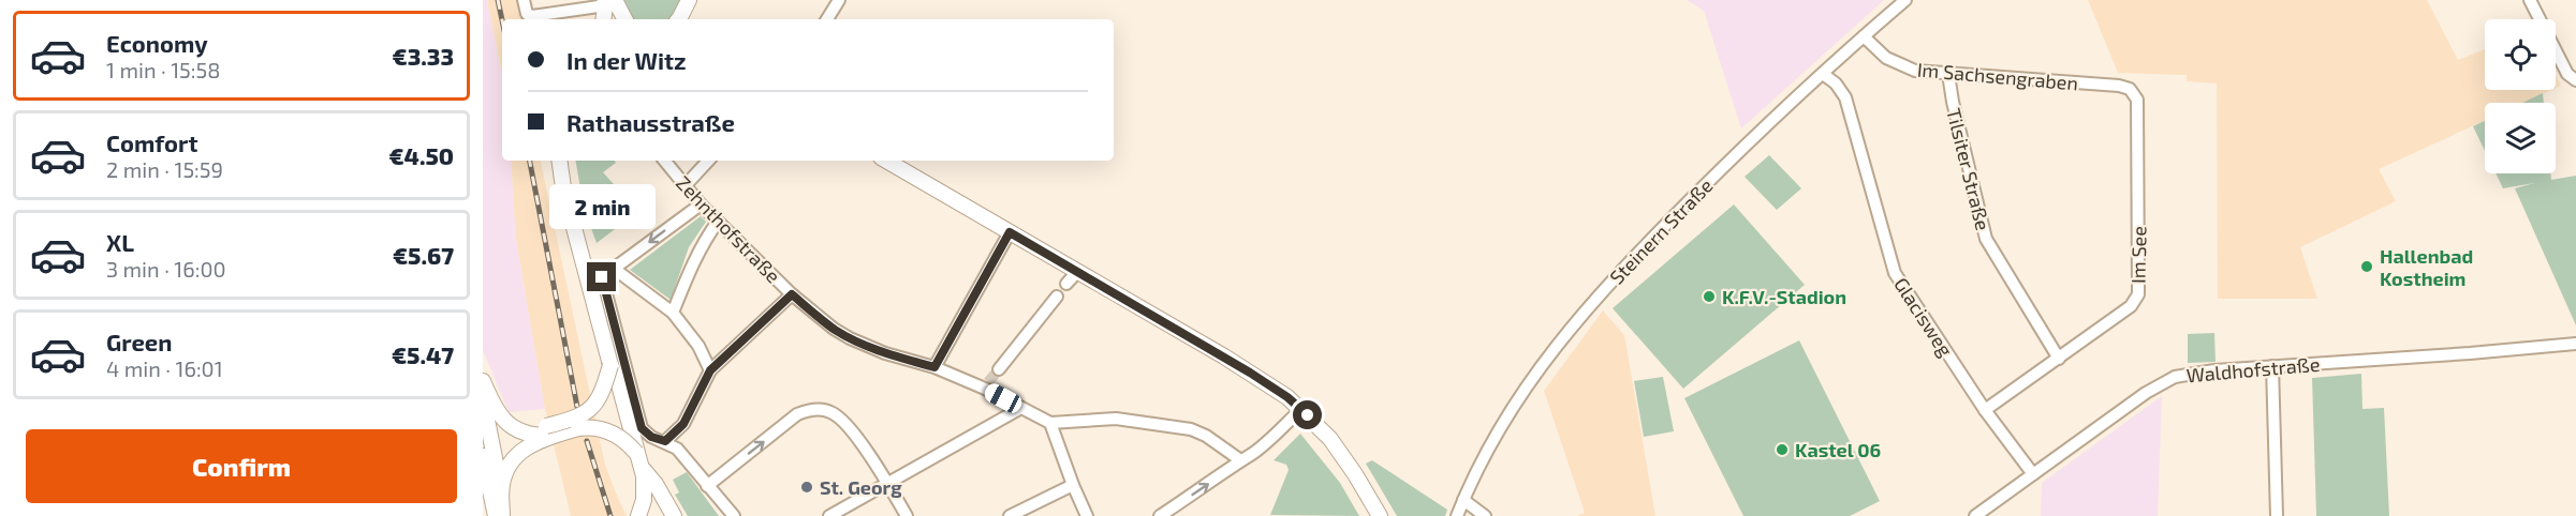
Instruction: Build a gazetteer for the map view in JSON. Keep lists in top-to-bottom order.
{
  "streets": {
    "street": [
      "Im Sachsengraben",
      "Tilsiter Straße",
      "Zehnthofstraße",
      "Steinern Straße",
      "Im See",
      "Glacisweg",
      "Waldhofstraße"
    ]
  },
  "crossings": [
    ["Im Sachsengraben", "Tilsiter Straße"],
    ["Im Sachsengraben", "Steinern Straße"],
    ["Im Sachsengraben", "Im See"],
    ["Tilsiter Straße", "Im See"],
    ["Steinern Straße", "Glacisweg"],
    ["Im See", "Glacisweg"],
    ["Glacisweg", "Waldhofstraße"]
  ],
  "places": [
    "Hallenbad Kostheim",
    "K.F.V.-Stadion",
    "Kastel 06",
    "St. Georg"
  ],
  "page": {
    "list": [
      {
        "name": "Economy",
        "note": "1 min · 15:58",
        "value": "€3.33"
      },
      {
        "name": "Comfort",
        "note": "2 min · 15:59",
        "value": "€4.50"
      },
      {
        "name": "XL",
        "note": "3 min · 16:00",
        "value": "€5.67"
      },
      {
        "name": "Green",
        "note": "4 min · 16:01",
        "value": "€5.47"
      }
    ],
    "banner": ["In der Witz", "Rathausstraße"],
    "bubble": "2 min",
    "buttons": "Confirm"
  }
}
